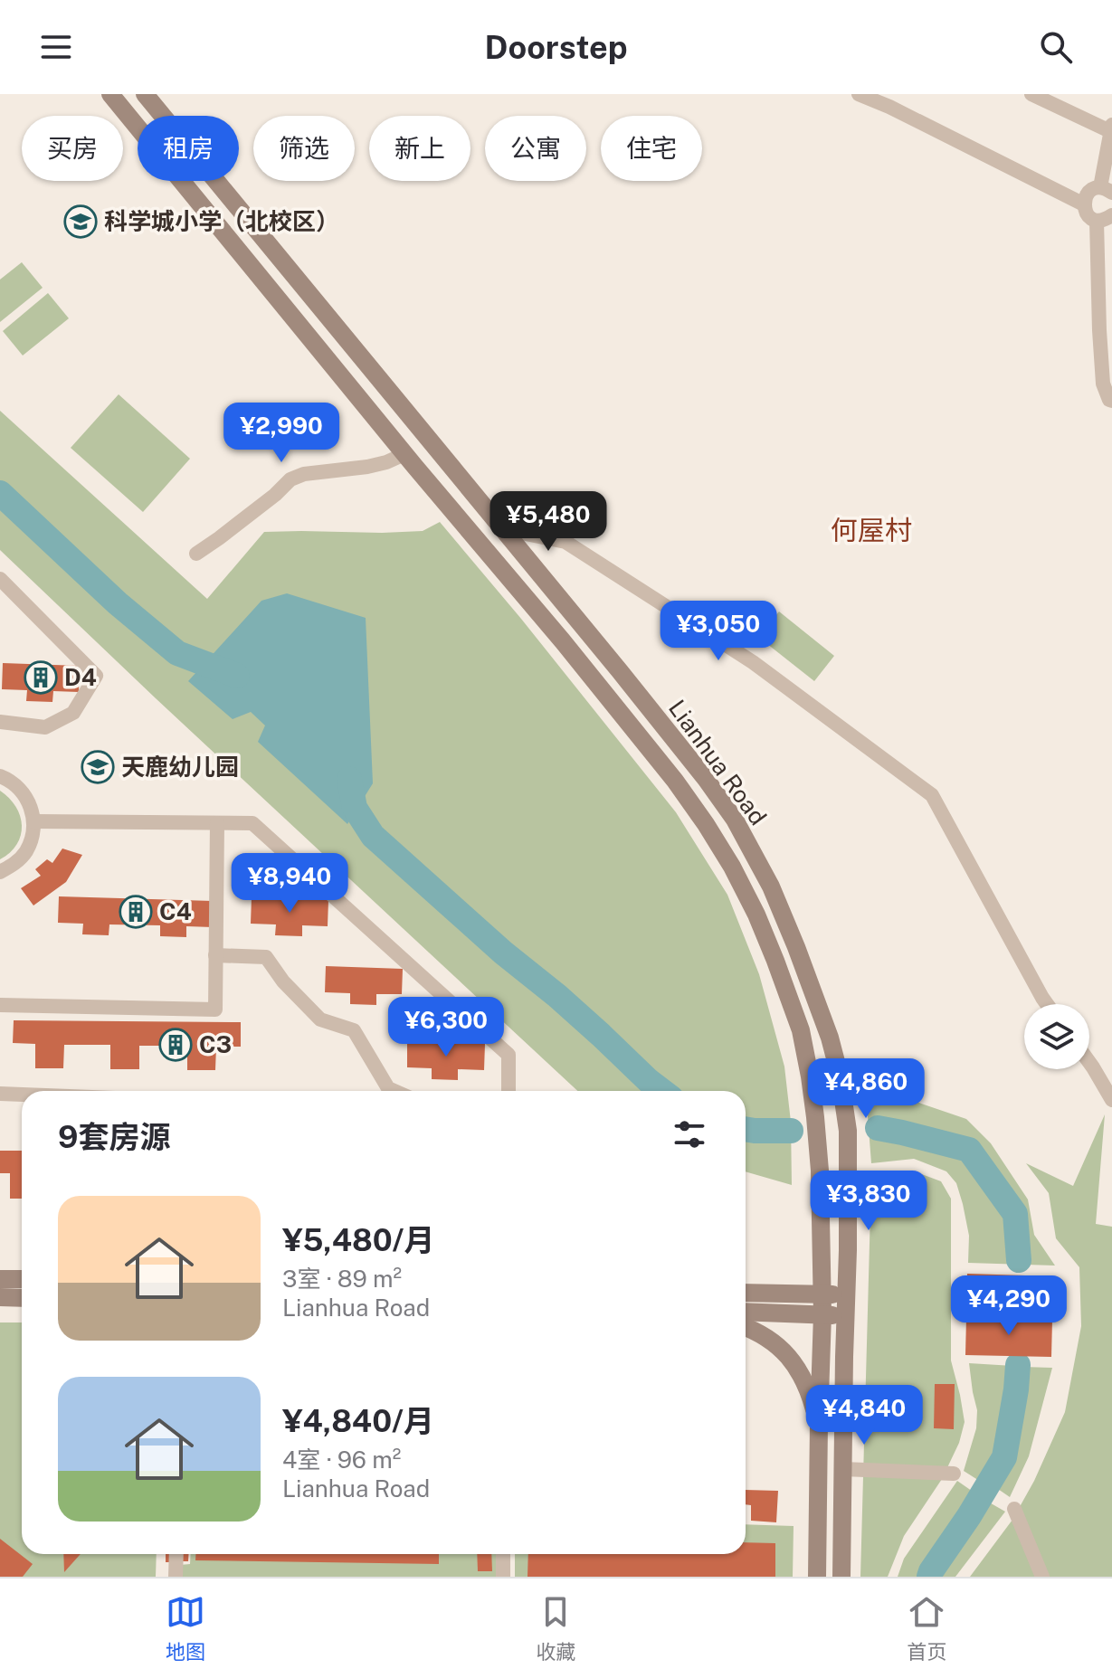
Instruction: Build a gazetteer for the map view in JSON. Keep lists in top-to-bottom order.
{
  "streets": {
    "street": ["Lianhua Road"]
  },
  "districts": ["何屋村"],
  "places": {
    "school or university": ["科学城小学（北校区）", "天鹿幼儿园"],
    "building": ["D4", "C4", "C3"]
  },
  "page": {
    "header": "Doorstep",
    "chip": [
      "买房",
      "租房",
      "筛选",
      "新上",
      "公寓",
      "住宅"
    ],
    "price": [
      "¥2,990",
      "¥5,480",
      "¥3,050",
      "¥8,940",
      "¥6,300",
      "¥4,860",
      "¥3,830",
      "¥4,290",
      "¥4,840"
    ],
    "heading": "9套房源",
    "list": [
      {
        "name": "¥5,480/月",
        "note": "3室 · 89 m² · Lianhua Road"
      },
      {
        "name": "¥4,840/月",
        "note": "4室 · 96 m² · Lianhua Road"
      }
    ],
    "tabs": ["地图", "收藏", "首页"]
  }
}
